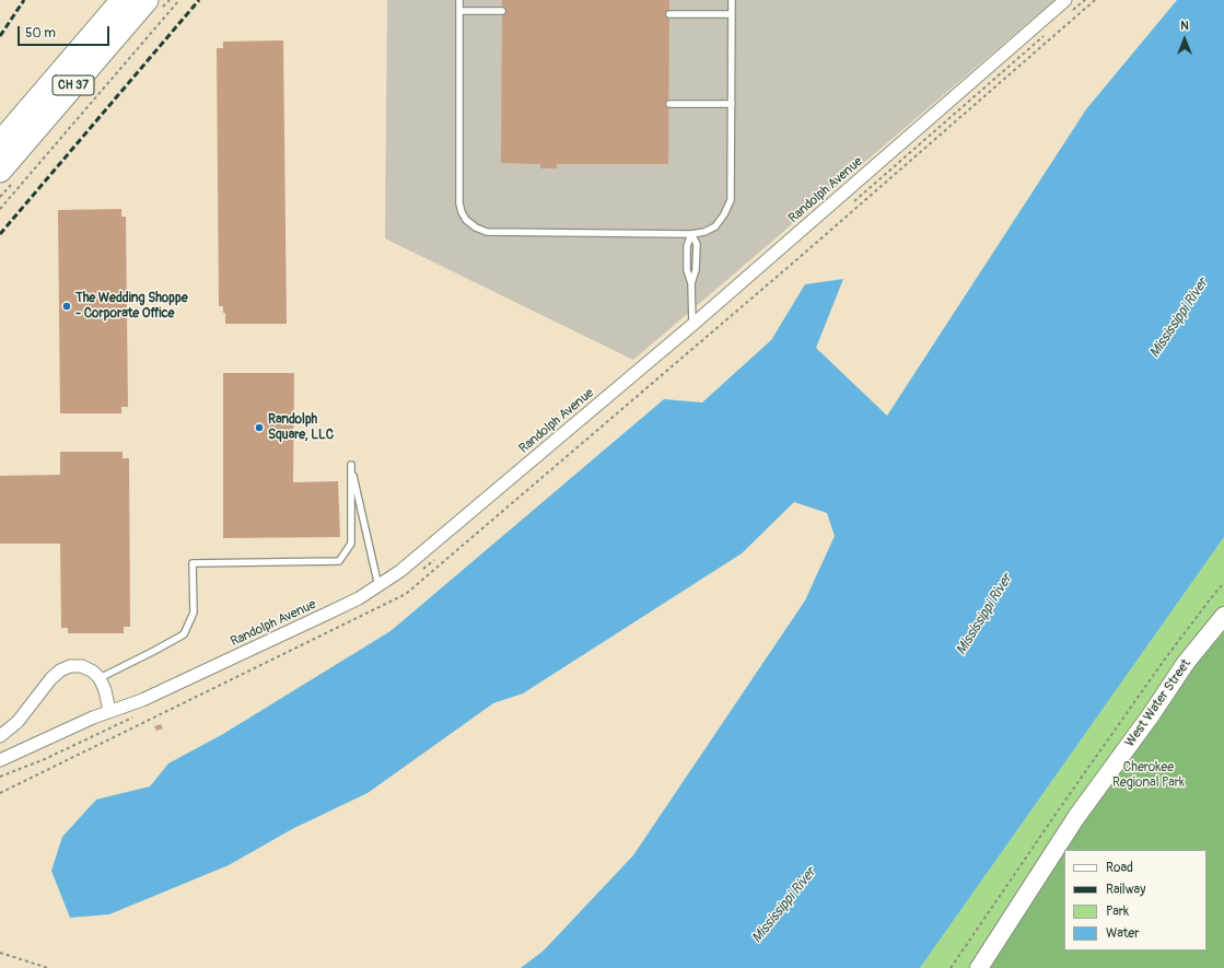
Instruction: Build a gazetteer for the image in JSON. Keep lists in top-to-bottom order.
{
  "streets": {
    "highway": ["CH 37"],
    "street": ["Randolph Avenue", "West Water Street"]
  },
  "water": ["Mississippi River"],
  "parks": ["Cherokee Regional Park"],
  "places": ["The Wedding Shoppe - Corporate Office", "Randolph Square, LLC"],
  "legend": [
    "Road",
    "Railway",
    "Park",
    "Water"
  ],
  "scale_bar": "50 m",
  "north": "top"
}
